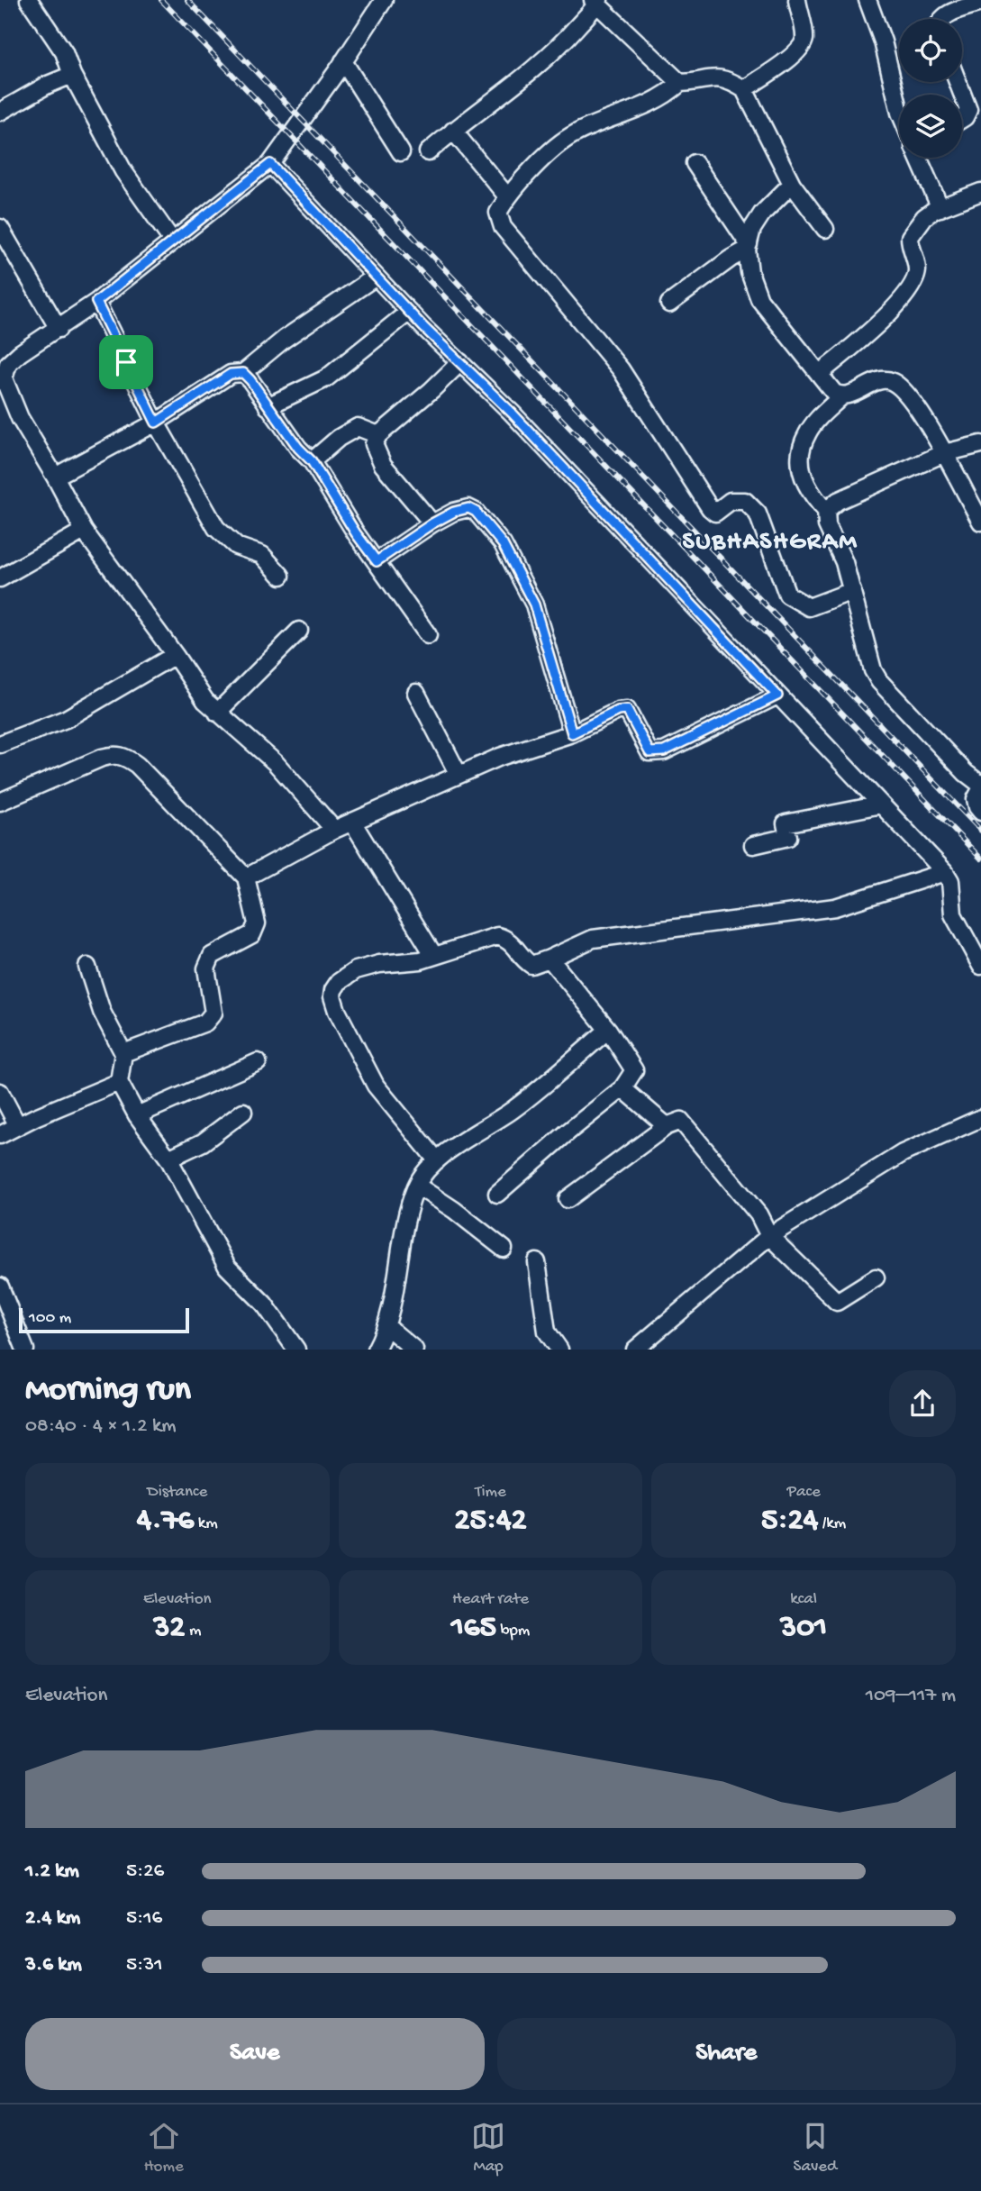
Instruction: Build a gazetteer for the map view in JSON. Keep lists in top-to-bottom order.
{
  "districts": ["SUBHASHGRAM"],
  "scale_bar": "100 m",
  "page": {
    "scale": "100 m",
    "heading": ["Morning run", "08:40 · 4 × 1.2 km"],
    "stats": [
      ["Distance", "4.76 km"],
      ["Time", "25:42"],
      ["Pace", "5:24 /km"],
      ["Elevation", "32 m"],
      ["Heart rate", "165 bpm"],
      ["kcal", "301"]
    ],
    "chart": ["Elevation", "109–117 m"],
    "list": [
      {
        "name": "1.2 km",
        "note": "5:26"
      },
      {
        "name": "2.4 km",
        "note": "5:16"
      },
      {
        "name": "3.6 km",
        "note": "5:31"
      }
    ],
    "buttons": ["Save", "Share"],
    "tabs": ["Home", "Map", "Saved"]
  }
}
